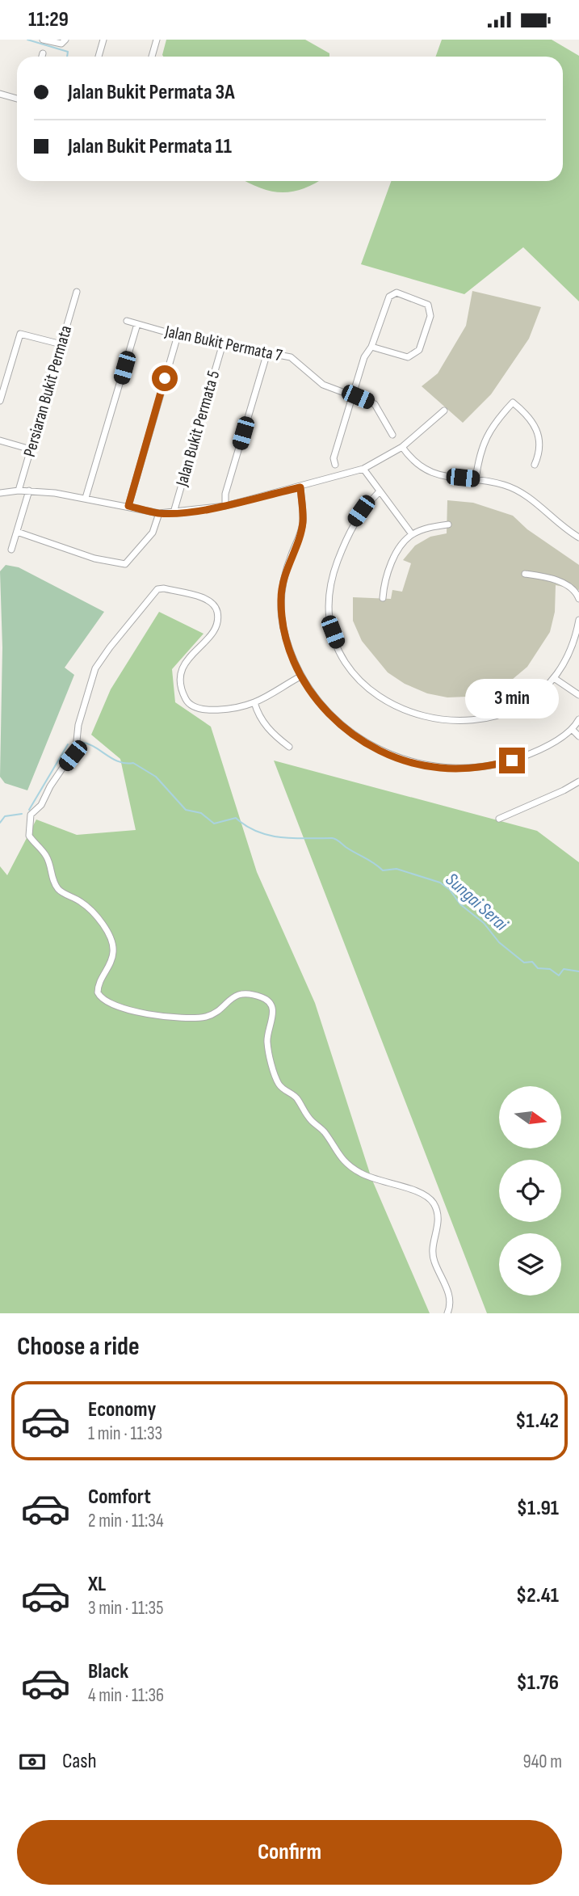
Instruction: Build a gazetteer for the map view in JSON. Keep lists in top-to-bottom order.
{
  "streets": {
    "street": ["Jalan Bukit Permata 7", "Persiaran Bukit Permata", "Jalan Bukit Permata 5"]
  },
  "crossings": [
    ["Jalan Bukit Permata 7", "Jalan Bukit Permata 5"]
  ],
  "water": ["Sungai Serai"],
  "north": "right",
  "page": {
    "status": "11:29",
    "banner": ["Jalan Bukit Permata 3A", "Jalan Bukit Permata 11"],
    "bubble": "3 min",
    "heading": "Choose a ride",
    "list": [
      {
        "name": "Economy",
        "note": "1 min · 11:33",
        "value": "$1.42"
      },
      {
        "name": "Comfort",
        "note": "2 min · 11:34",
        "value": "$1.91"
      },
      {
        "name": "XL",
        "note": "3 min · 11:35",
        "value": "$2.41"
      },
      {
        "name": "Black",
        "note": "4 min · 11:36",
        "value": "$1.76"
      }
    ],
    "pay": ["Cash", "940 m"],
    "buttons": "Confirm"
  }
}
